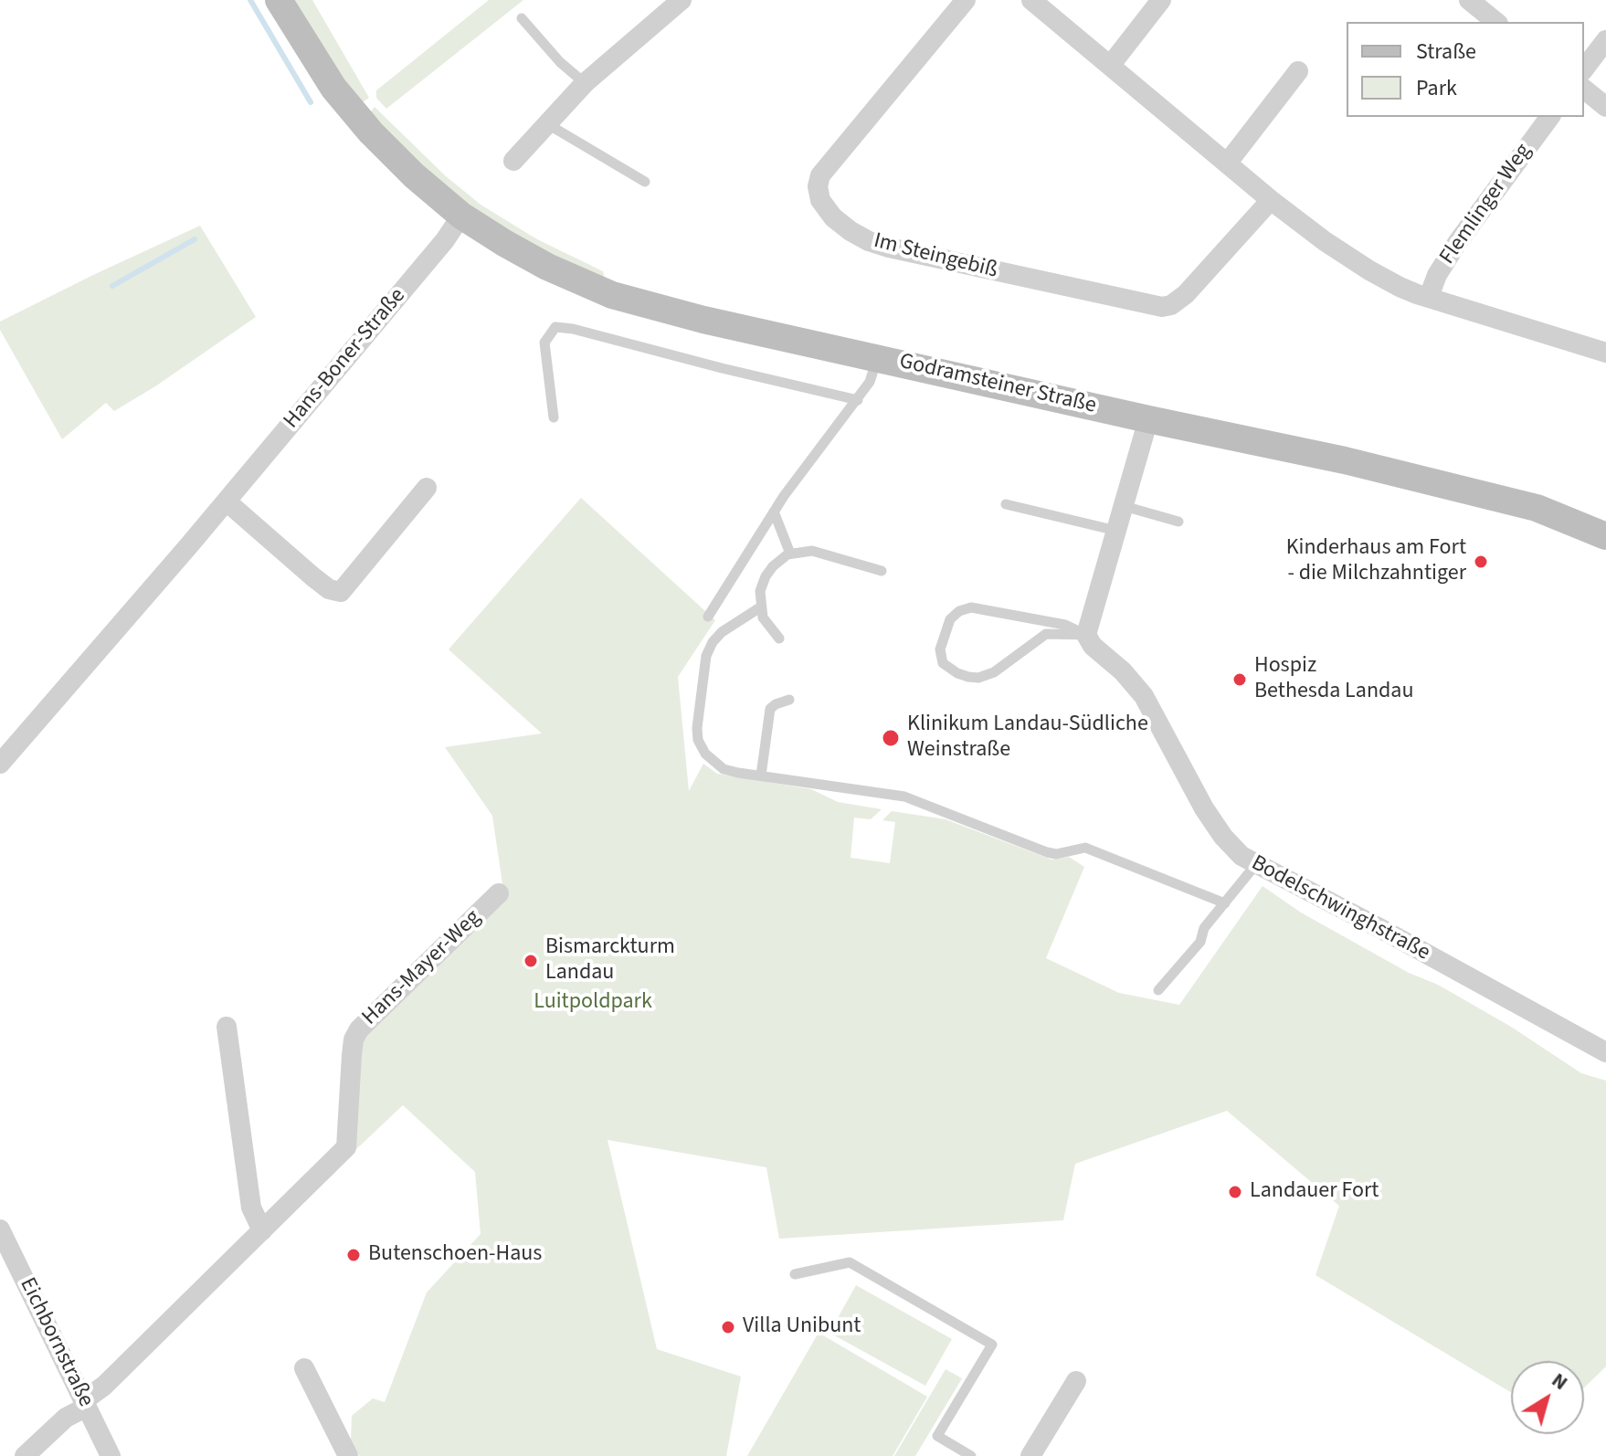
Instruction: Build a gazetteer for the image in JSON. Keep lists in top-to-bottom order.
{
  "streets": {
    "street": [
      "Flemlinger Weg",
      "Im Steingebiß",
      "Hans-Boner-Straße",
      "Godramsteiner Straße",
      "Bodelschwinghstraße",
      "Hans-Mayer-Weg",
      "Eichbornstraße"
    ]
  },
  "crossings": [
    ["Hans-Boner-Straße", "Godramsteiner Straße"],
    ["Hans-Mayer-Weg", "Eichbornstraße"]
  ],
  "parks": ["Luitpoldpark"],
  "places": [
    "Kinderhaus am Fort - die Milchzahntiger",
    "Hospiz Bethesda Landau",
    "Klinikum Landau-Südliche Weinstraße",
    "Bismarckturm Landau",
    "Landauer Fort",
    "Butenschoen-Haus",
    "Villa Unibunt"
  ],
  "legend": ["Straße", "Park"],
  "north": "top right"
}
